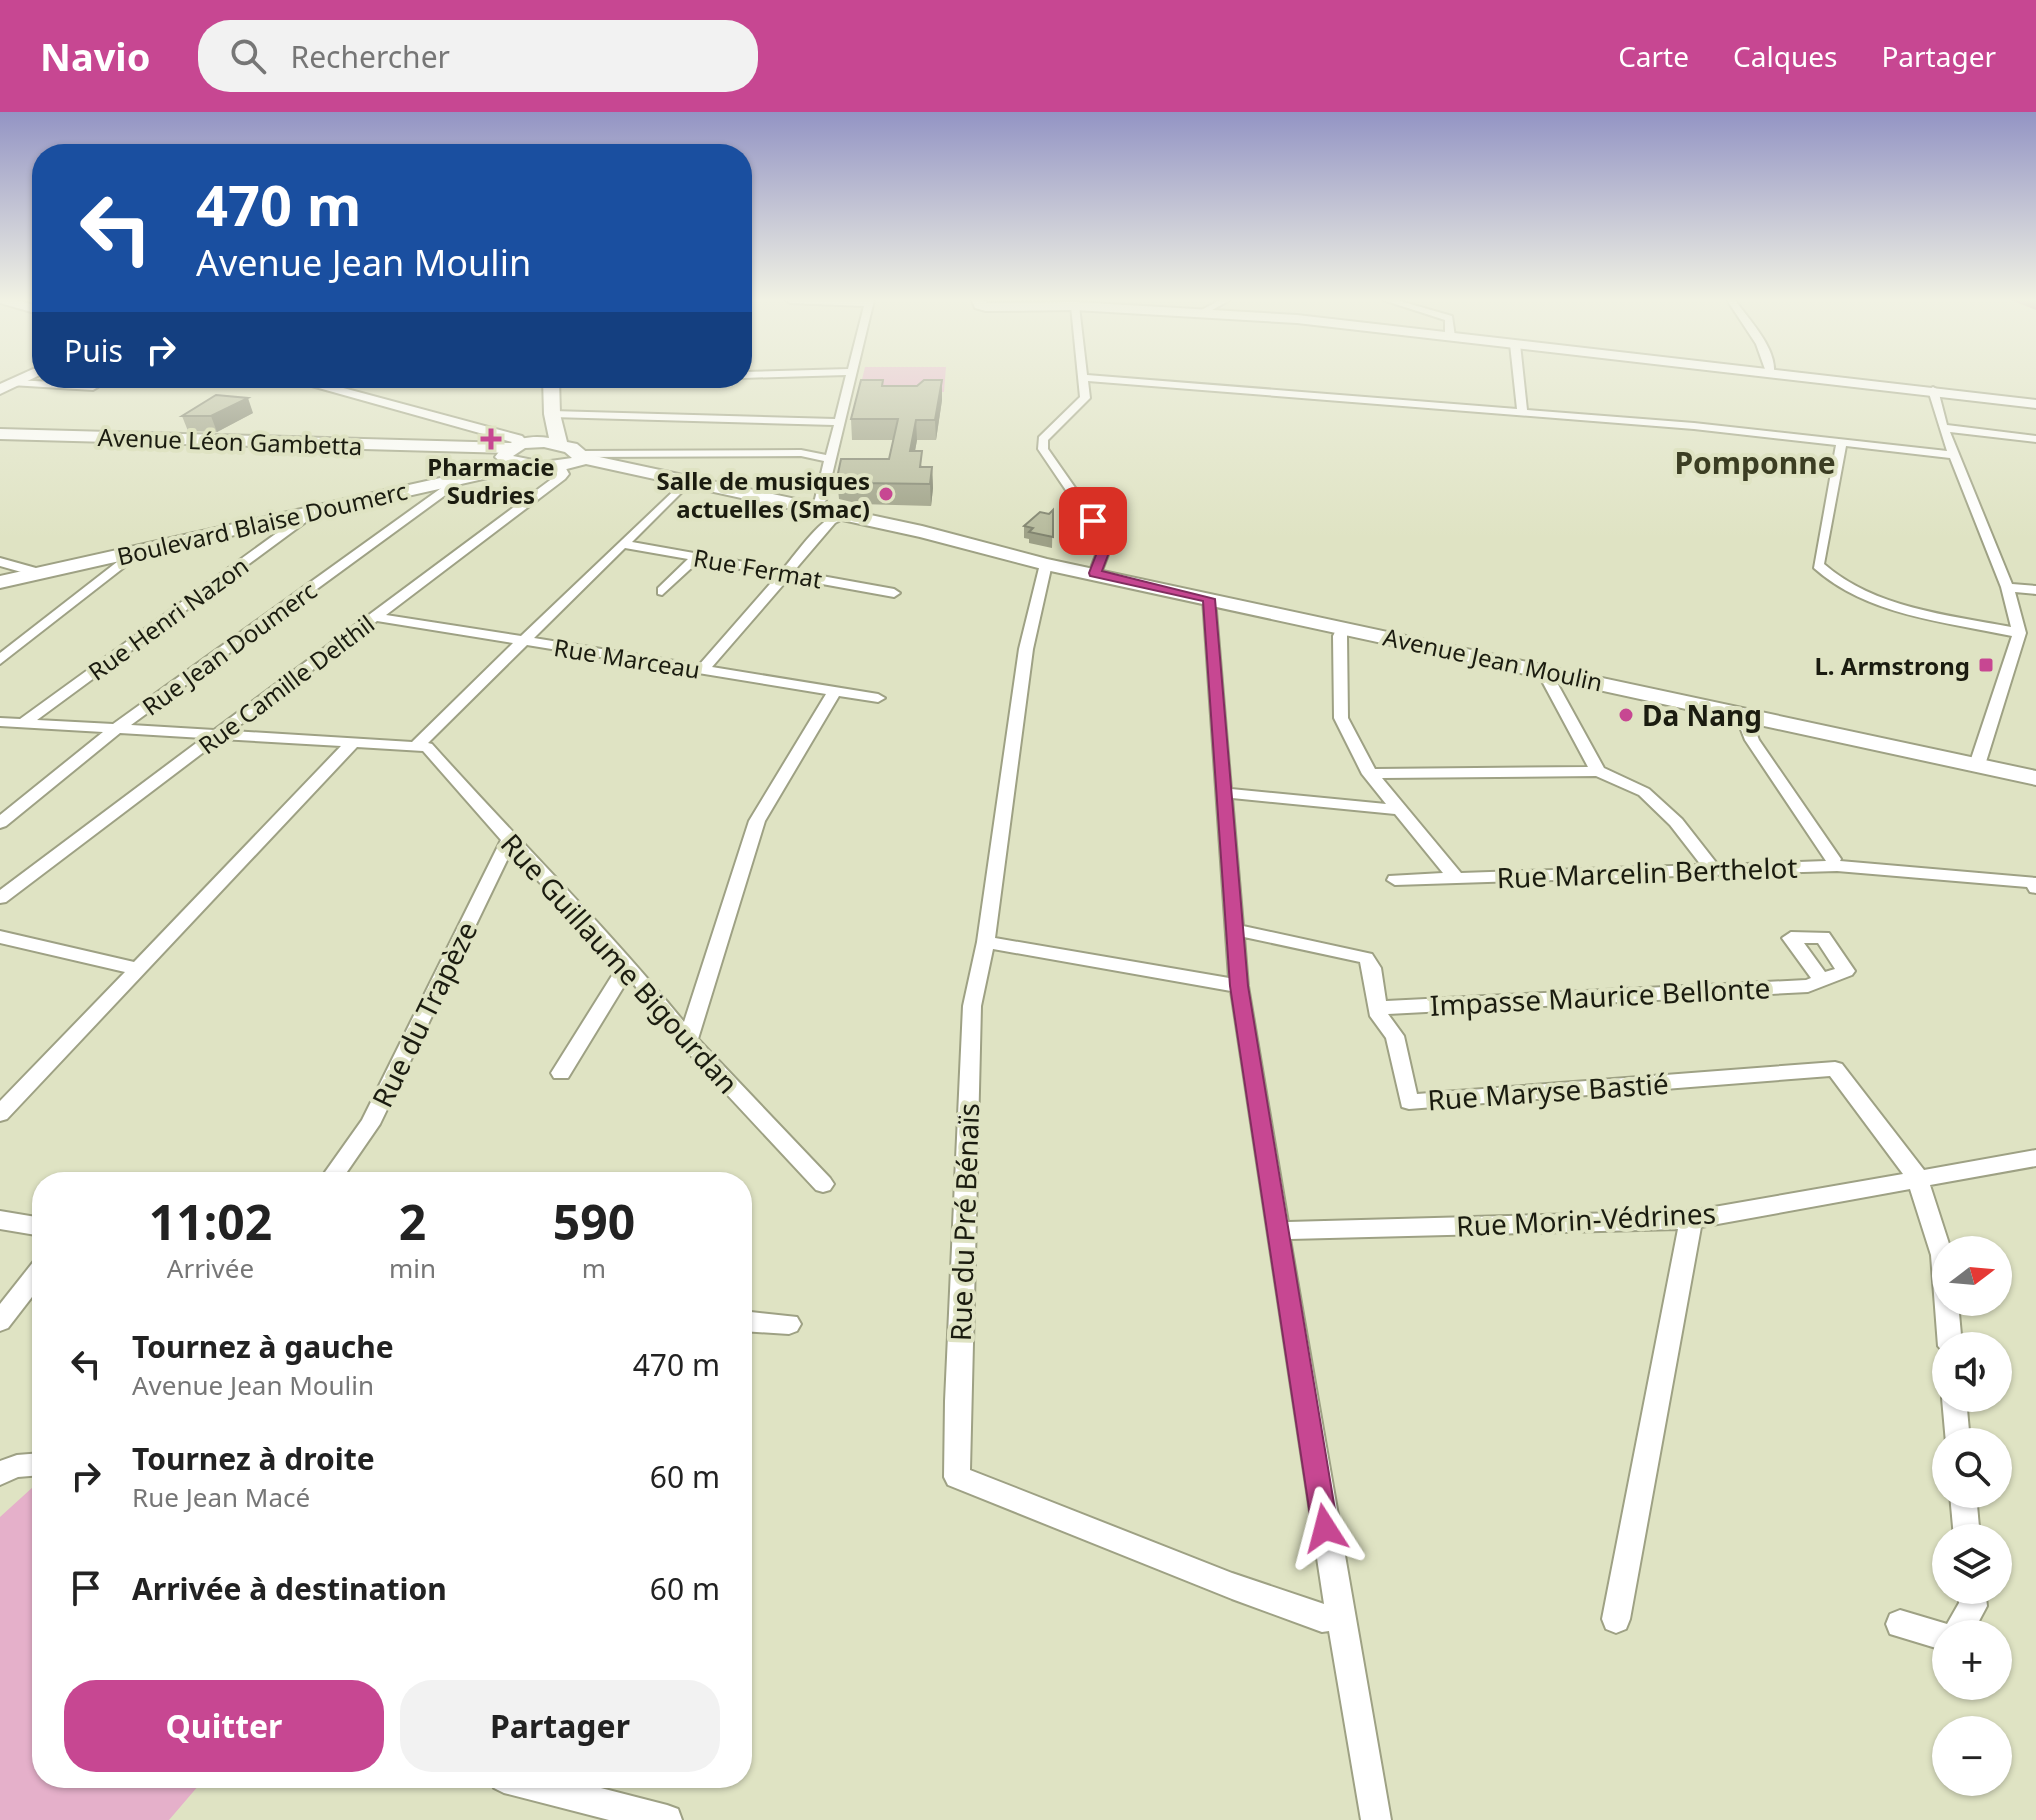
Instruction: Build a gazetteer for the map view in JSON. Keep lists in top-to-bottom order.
{
  "streets": {
    "main road": ["Boulevard Blaise Doumerc", "Avenue Jean Moulin"],
    "street": [
      "Avenue Léon Gambetta",
      "Rue Fermat",
      "Rue Henri Nazon",
      "Rue Jean Doumerc",
      "Rue Marceau",
      "Rue Camille Delthil",
      "Rue Marcelin Berthelot",
      "Rue Guillaume Bigourdan",
      "Impasse Maurice Bellonte",
      "Rue du Trapèze",
      "Rue Maryse Bastié",
      "Rue Morin-Védrines",
      "Rue du Pré Bénaïs"
    ]
  },
  "crossings": [
    ["Boulevard Blaise Doumerc", "Rue Henri Nazon"],
    ["Boulevard Blaise Doumerc", "Rue Jean Doumerc"],
    ["Rue Marceau", "Rue Camille Delthil"],
    ["Avenue Jean Moulin", "Rue du Pré Bénaïs"],
    ["Rue Guillaume Bigourdan", "Rue du Trapèze"],
    ["Impasse Maurice Bellonte", "Rue Maryse Bastié"],
    ["Rue Maryse Bastié", "Rue Morin-Védrines"]
  ],
  "districts": ["Pomponne"],
  "places": {
    "health": ["Pharmacie Sudries"],
    "other": ["Salle de musiques actuelles (Smac)", "Da Nang"],
    "transit": ["L. Armstrong"]
  },
  "north": "right",
  "page": {
    "header": "Navio",
    "search": "Rechercher",
    "nav": ["Carte", "Calques", "Partager"],
    "turn": ["470 m", "Avenue Jean Moulin"],
    "then": "Puis",
    "eta": [
      "11:02",
      "Arrivée",
      "2",
      "min",
      "590",
      "m"
    ],
    "map_buttons": ["+", "−"],
    "list": [
      {
        "name": "Tournez à gauche",
        "note": "Avenue Jean Moulin",
        "value": "470 m"
      },
      {
        "name": "Tournez à droite",
        "note": "Rue Jean Macé",
        "value": "60 m"
      },
      {
        "name": "Arrivée à destination",
        "value": "60 m"
      }
    ],
    "buttons": ["Quitter", "Partager"]
  }
}
